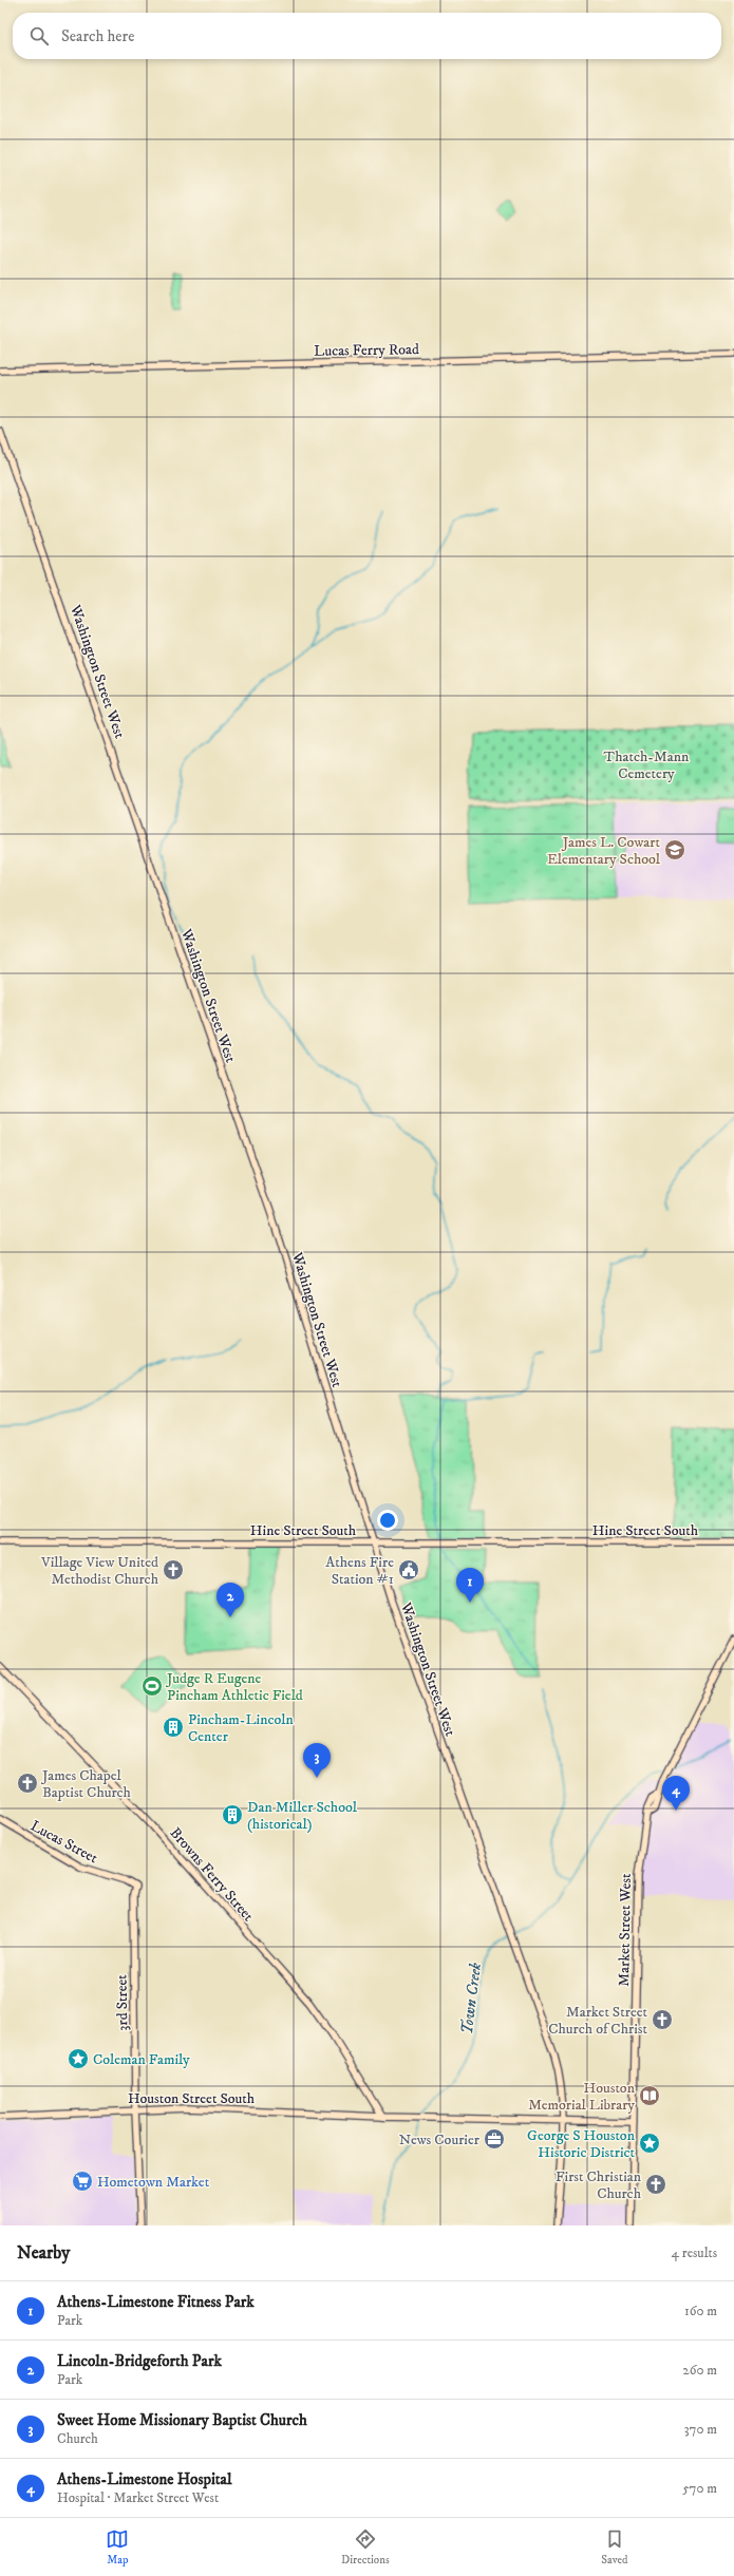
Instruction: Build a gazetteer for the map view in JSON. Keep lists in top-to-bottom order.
{
  "streets": {
    "street": [
      "Lucas Ferry Road",
      "Washington Street West",
      "Hine Street South",
      "Lucas Street",
      "Browns Ferry Street",
      "Market Street West",
      "3rd Street",
      "Houston Street South"
    ]
  },
  "crossings": [
    ["Washington Street West", "Hine Street South"],
    ["Washington Street West", "Houston Street South"],
    ["Lucas Street", "3rd Street"],
    ["Browns Ferry Street", "Houston Street South"],
    ["Market Street West", "Houston Street South"],
    ["3rd Street", "Houston Street South"]
  ],
  "water": ["Town Creek"],
  "parks": ["Thatch-Mann Cemetery"],
  "places": {
    "school or university": ["James L. Cowart Elementary School"],
    "church": [
      "Village View United Methodist Church",
      "James Chapel Baptist Church",
      "Market Street Church of Christ",
      "First Christian Church"
    ],
    "public building": ["Athens Fire Station #1"],
    "sports": ["Judge R Eugene Pincham Athletic Field"],
    "building": ["Pincham-Lincoln Center", "Dan Miller School (historical)"],
    "place": ["Coleman Family", "George S Houston Historic District"],
    "library": ["Houston Memorial Library"],
    "office": ["News Courier"],
    "supermarket": ["Hometown Market"]
  },
  "page": {
    "search": "Search here",
    "pins": [
      "1",
      "2",
      "3",
      "4"
    ],
    "heading": ["Nearby", "4 results"],
    "list": [
      {
        "mark": "1",
        "name": "Athens-Limestone Fitness Park",
        "note": "Park",
        "value": "160 m"
      },
      {
        "mark": "2",
        "name": "Lincoln-Bridgeforth Park",
        "note": "Park",
        "value": "260 m"
      },
      {
        "mark": "3",
        "name": "Sweet Home Missionary Baptist Church",
        "note": "Church",
        "value": "370 m"
      },
      {
        "mark": "4",
        "name": "Athens-Limestone Hospital",
        "note": "Hospital · Market Street West",
        "value": "570 m"
      }
    ],
    "nav": ["Map", "Directions", "Saved"]
  }
}
